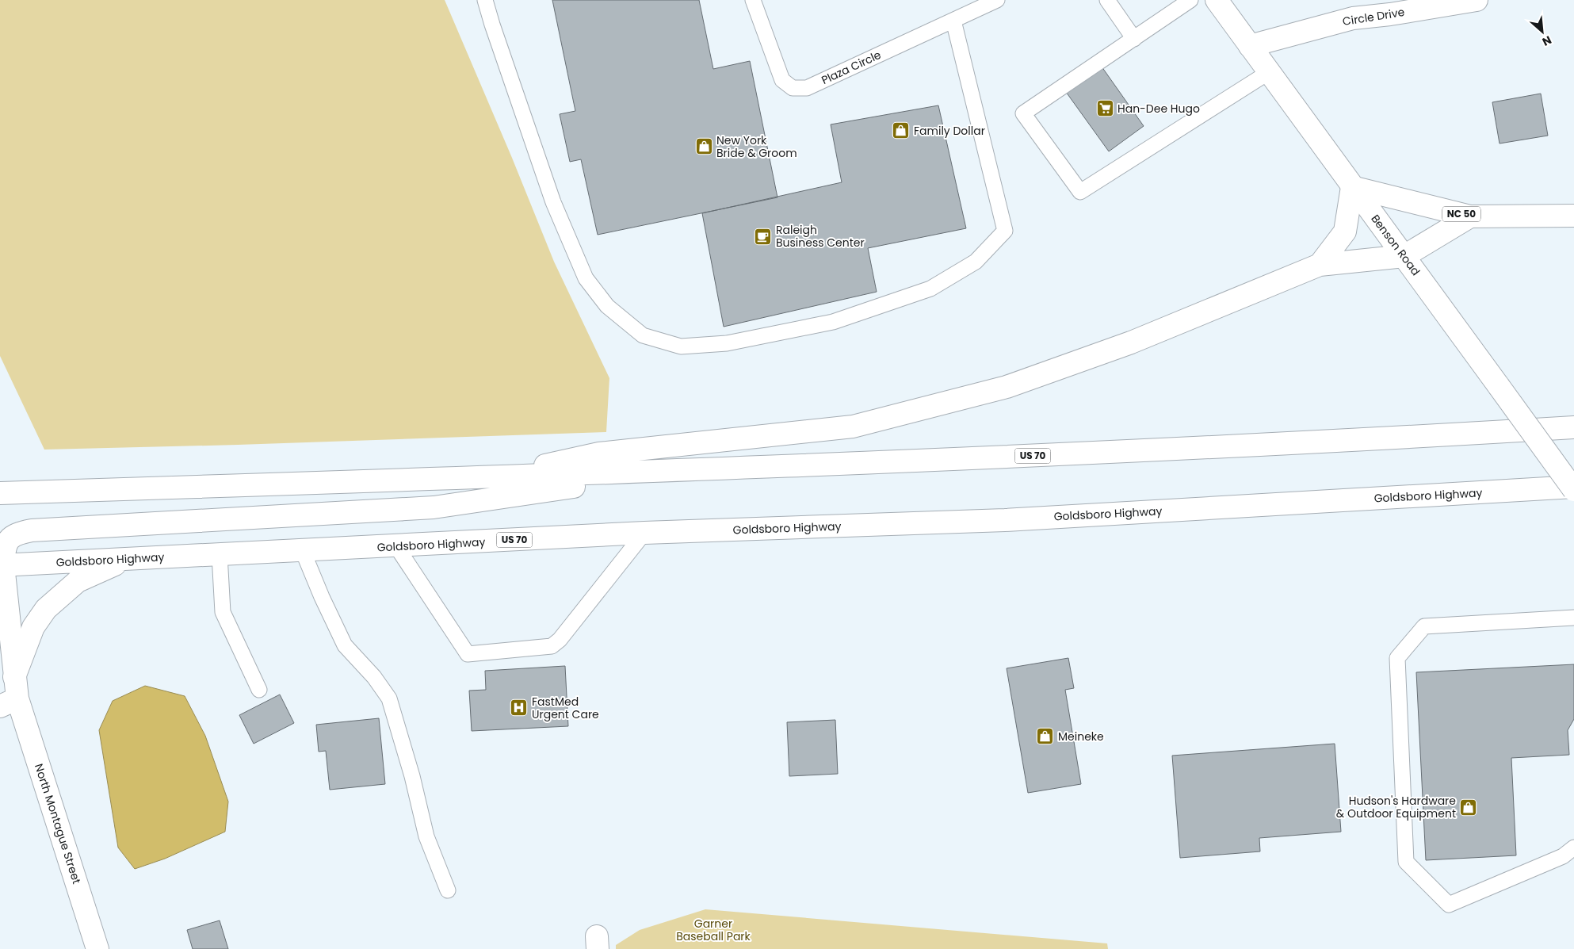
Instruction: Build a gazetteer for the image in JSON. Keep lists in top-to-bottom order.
{
  "streets": {
    "main road": [
      "Circle Drive",
      "NC 50",
      "Benson Road",
      "US 70",
      "Goldsboro Highway",
      "North Montague Street"
    ],
    "lane": ["Plaza Circle"]
  },
  "crossings": [
    ["Circle Drive", "Benson Road"],
    ["NC 50", "Benson Road"],
    ["US 70", "North Montague Street"],
    ["Goldsboro Highway", "North Montague Street"]
  ],
  "parks": ["Garner Baseball Park"],
  "places": {
    "supermarket": ["Han-Dee Hugo"],
    "shop": [
      "Family Dollar",
      "New York Bride & Groom",
      "Meineke",
      "Hudson's Hardware & Outdoor Equipment"
    ],
    "cafe": ["Raleigh Business Center"],
    "hospital": ["FastMed Urgent Care"]
  },
  "north": "bottom right"
}
